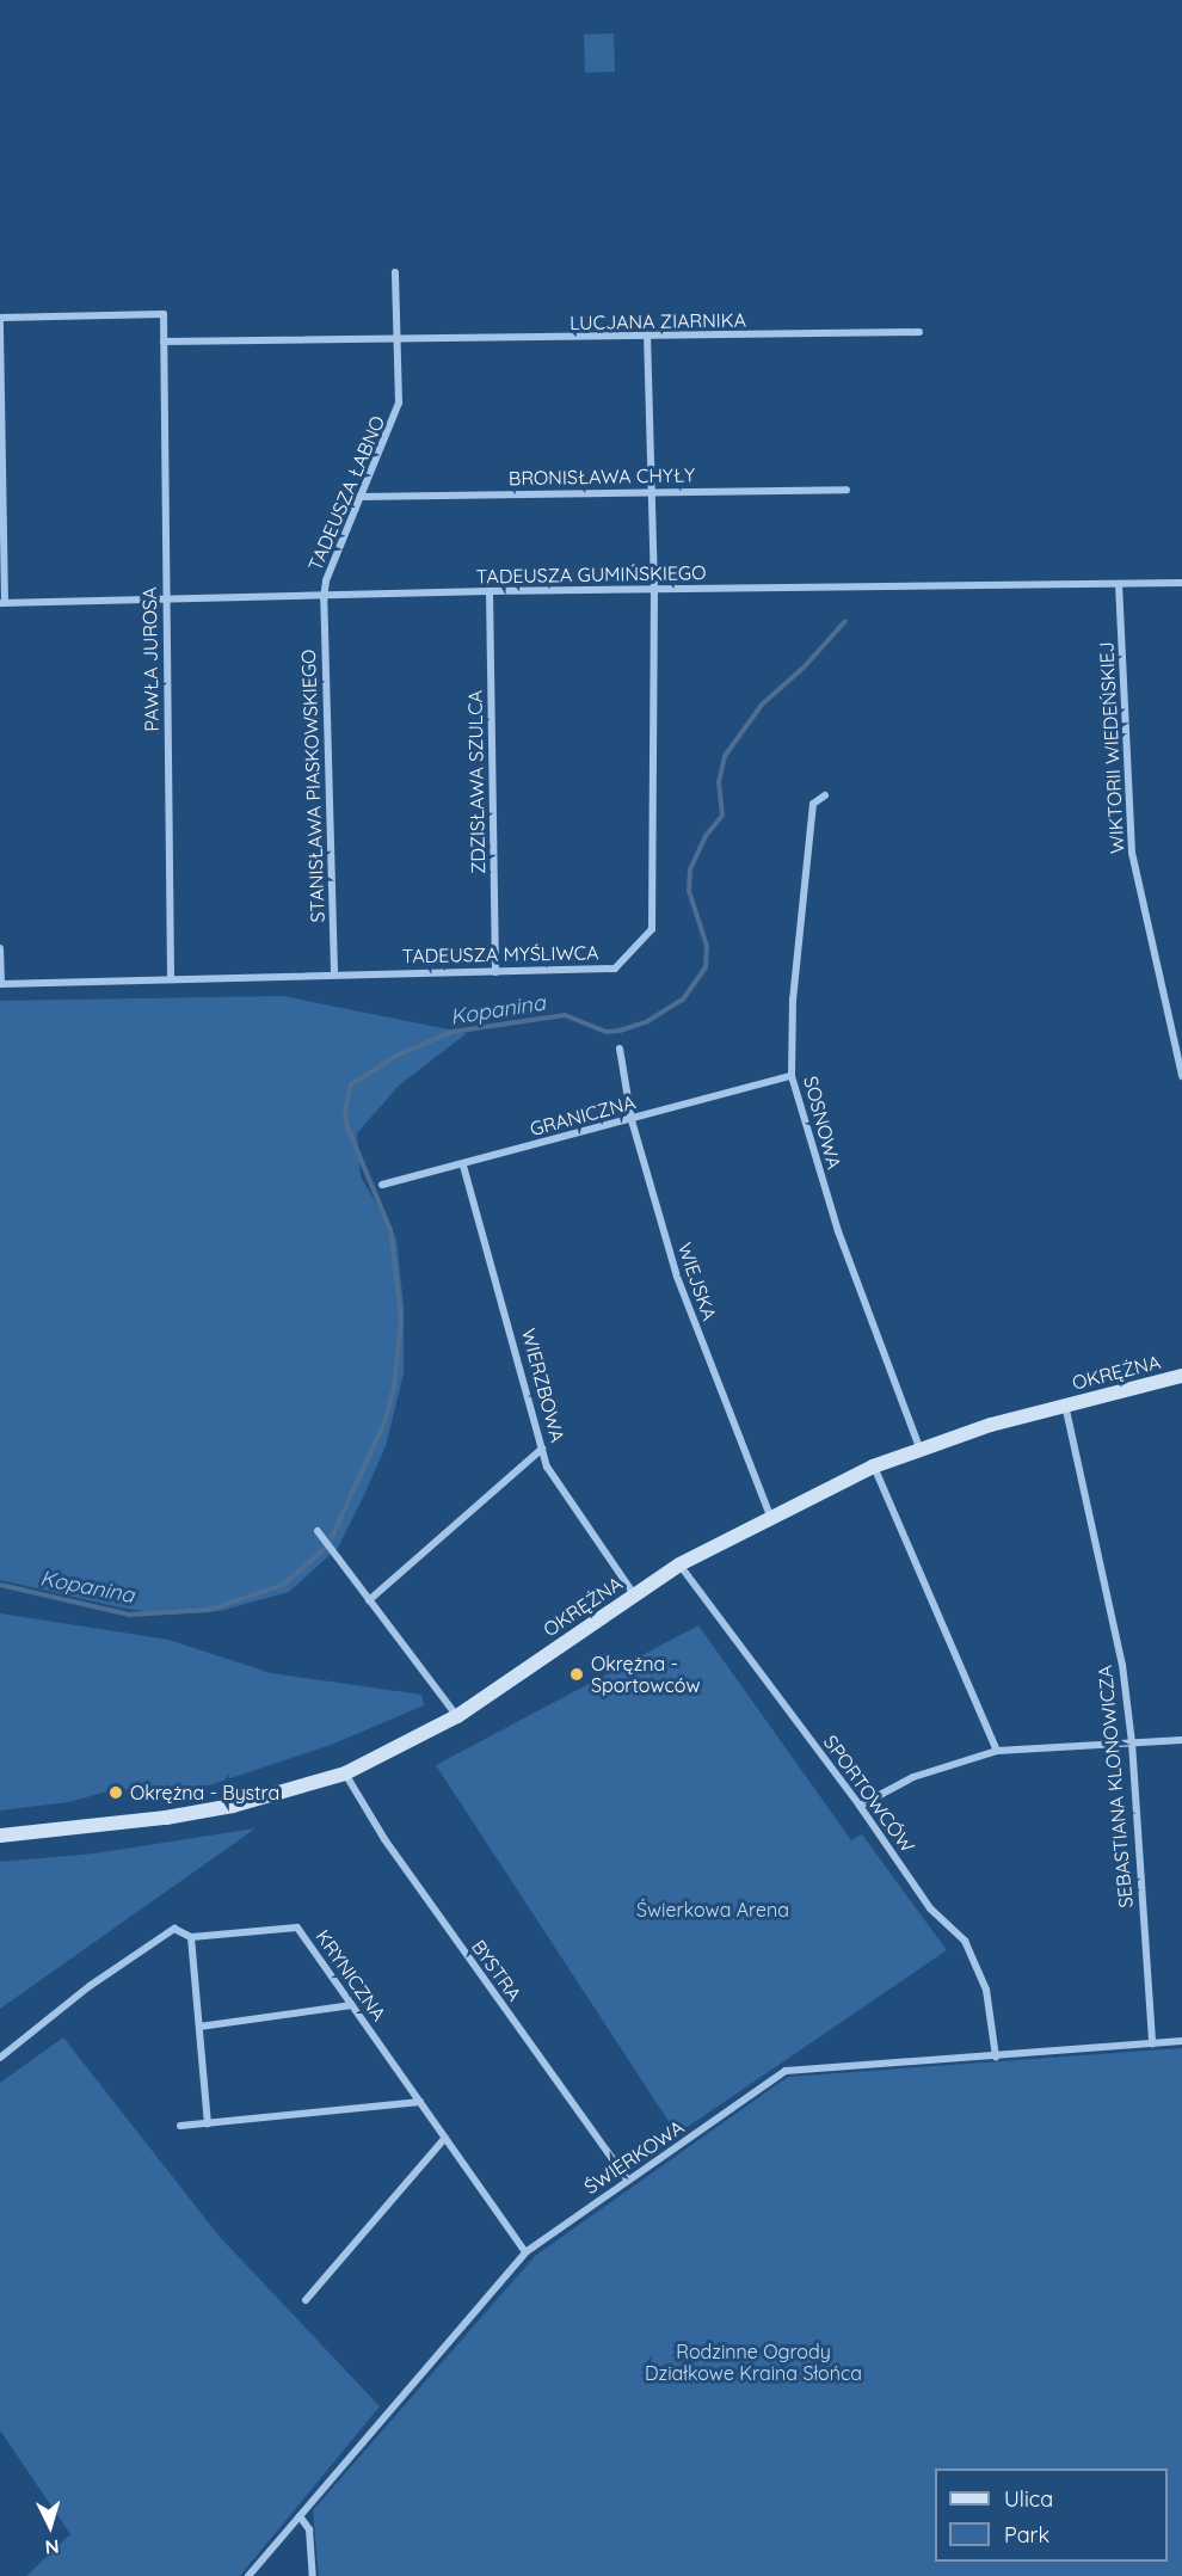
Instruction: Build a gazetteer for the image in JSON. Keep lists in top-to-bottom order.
{
  "streets": {
    "street": [
      "LUCJANA ZIARNIKA",
      "BRONISŁAWA CHYŁY",
      "TADEUSZA ŁABNO",
      "TADEUSZA GUMIŃSKIEGO",
      "PAWŁA JUROSA",
      "WIKTORII WIEDEŃSKIEJ",
      "ZDZISŁAWA SZULCA",
      "STANISŁAWA PIASKOWSKIEGO",
      "TADEUSZA MYŚLIWCA",
      "GRANICZNA",
      "SOSNOWA",
      "WIEJSKA",
      "OKRĘŻNA",
      "WIERZBOWA",
      "SEBASTIANA KLONOWICZA",
      "SPORTOWCÓW",
      "BYSTRA",
      "KRYNICZNA",
      "ŚWIERKOWA"
    ]
  },
  "crossings": [
    ["LUCJANA ZIARNIKA", "TADEUSZA ŁABNO"],
    ["LUCJANA ZIARNIKA", "PAWŁA JUROSA"],
    ["LUCJANA ZIARNIKA", "TADEUSZA MYŚLIWCA"],
    ["BRONISŁAWA CHYŁY", "TADEUSZA ŁABNO"],
    ["BRONISŁAWA CHYŁY", "TADEUSZA MYŚLIWCA"],
    ["TADEUSZA ŁABNO", "TADEUSZA GUMIŃSKIEGO"],
    ["TADEUSZA ŁABNO", "STANISŁAWA PIASKOWSKIEGO"],
    ["TADEUSZA GUMIŃSKIEGO", "PAWŁA JUROSA"],
    ["TADEUSZA GUMIŃSKIEGO", "WIKTORII WIEDEŃSKIEJ"],
    ["TADEUSZA GUMIŃSKIEGO", "ZDZISŁAWA SZULCA"],
    ["TADEUSZA GUMIŃSKIEGO", "STANISŁAWA PIASKOWSKIEGO"],
    ["TADEUSZA GUMIŃSKIEGO", "TADEUSZA MYŚLIWCA"],
    ["PAWŁA JUROSA", "TADEUSZA MYŚLIWCA"],
    ["ZDZISŁAWA SZULCA", "TADEUSZA MYŚLIWCA"],
    ["STANISŁAWA PIASKOWSKIEGO", "TADEUSZA MYŚLIWCA"],
    ["GRANICZNA", "SOSNOWA"],
    ["GRANICZNA", "WIEJSKA"],
    ["GRANICZNA", "WIERZBOWA"],
    ["SOSNOWA", "OKRĘŻNA"],
    ["WIEJSKA", "OKRĘŻNA"],
    ["OKRĘŻNA", "WIERZBOWA"],
    ["OKRĘŻNA", "SEBASTIANA KLONOWICZA"],
    ["OKRĘŻNA", "SPORTOWCÓW"],
    ["OKRĘŻNA", "BYSTRA"],
    ["SEBASTIANA KLONOWICZA", "ŚWIERKOWA"],
    ["SPORTOWCÓW", "ŚWIERKOWA"],
    ["BYSTRA", "ŚWIERKOWA"],
    ["KRYNICZNA", "ŚWIERKOWA"]
  ],
  "water": ["Kopanina"],
  "parks": ["Świerkowa Arena", "Rodzinne Ogrody Działkowe Kraina Słońca"],
  "places": ["Okrężna - Sportowców", "Okrężna - Bystra"],
  "legend": ["Ulica", "Park"],
  "north": "bottom"
}
